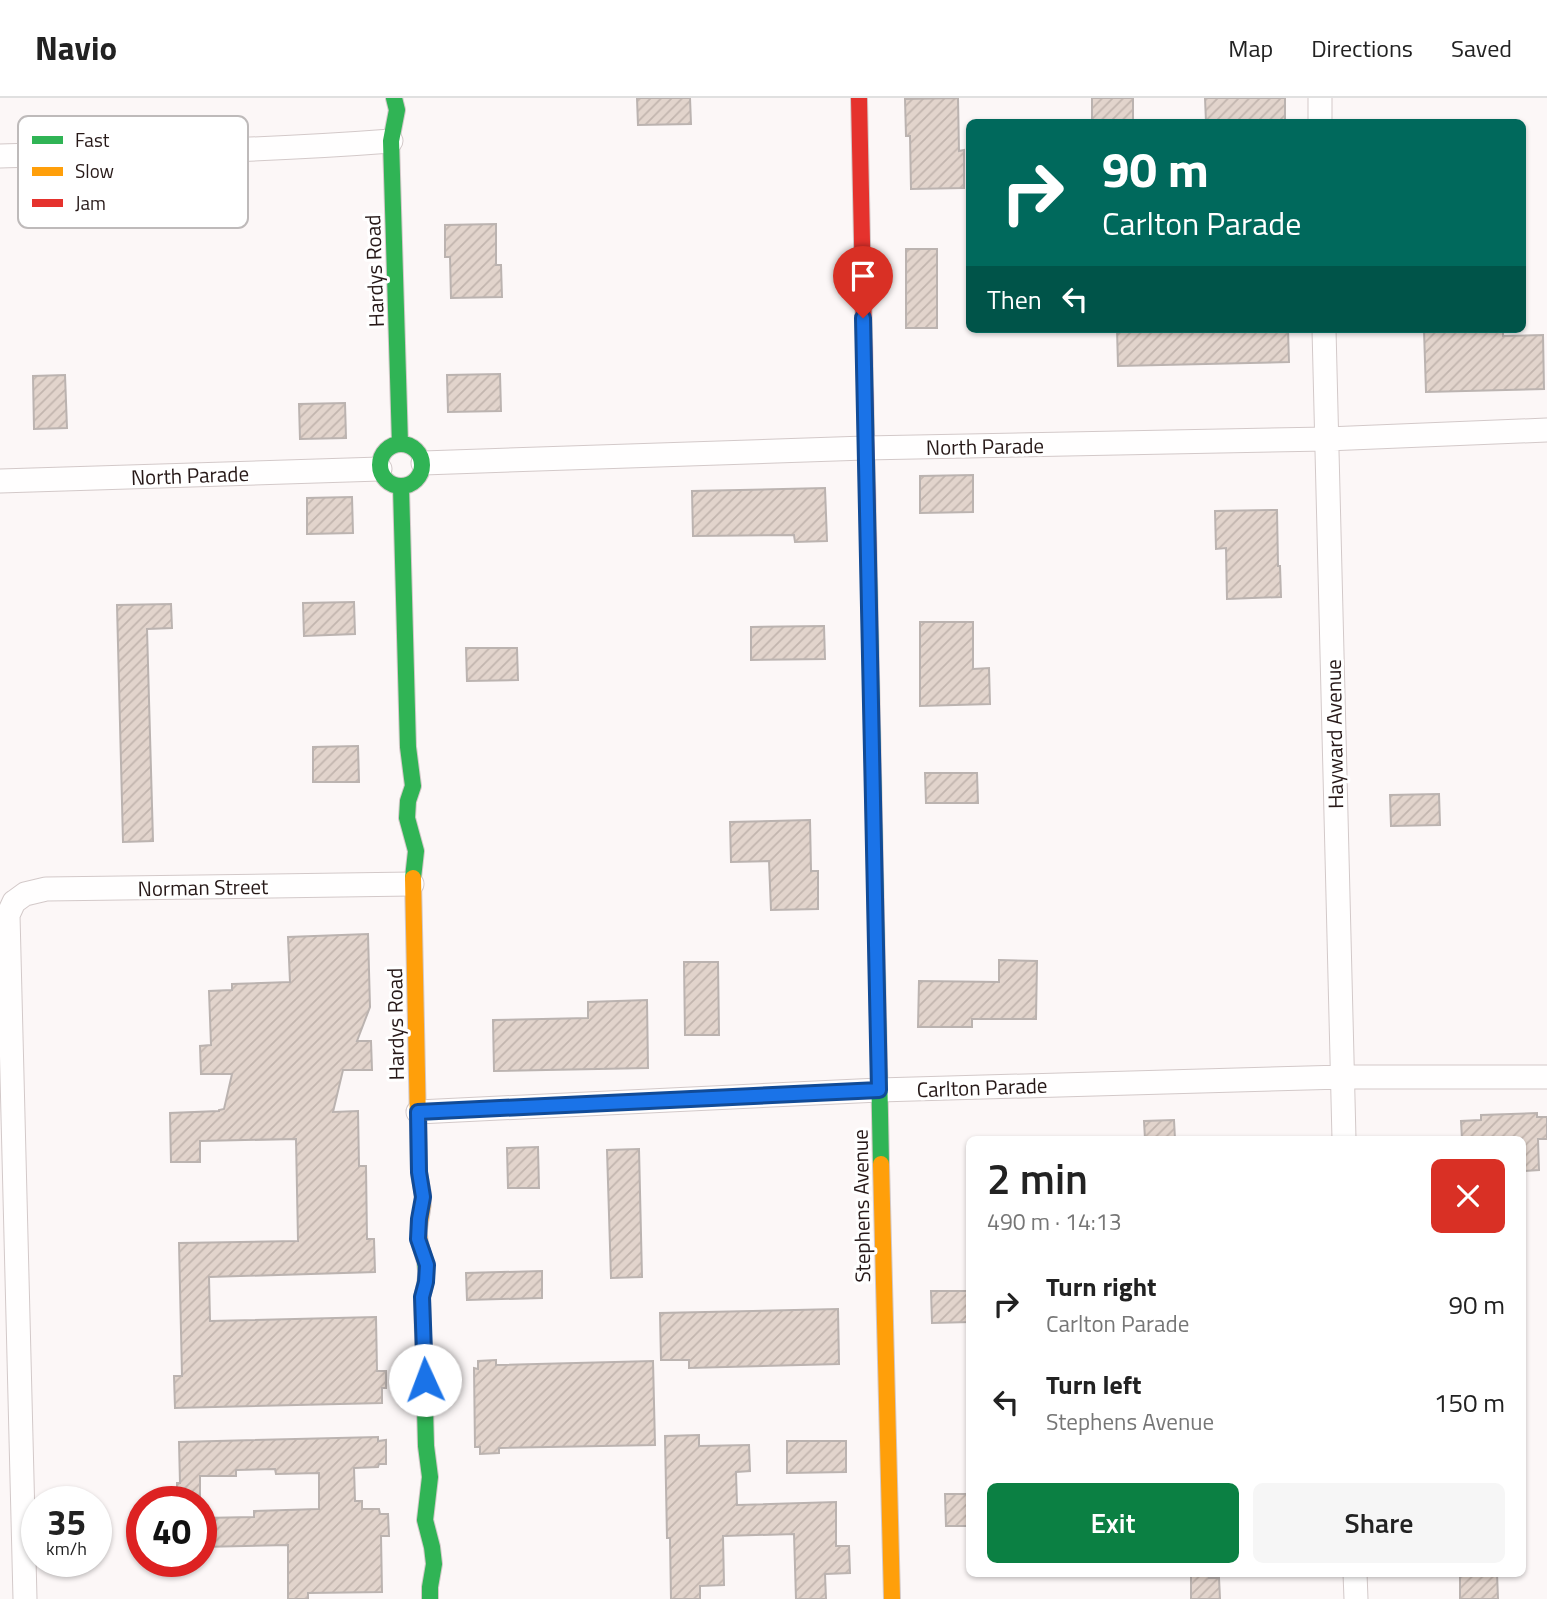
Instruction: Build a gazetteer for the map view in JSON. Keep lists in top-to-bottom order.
{
  "streets": {
    "street": [
      "Hardys Road",
      "North Parade",
      "Hayward Avenue",
      "Norman Street",
      "Carlton Parade",
      "Stephens Avenue"
    ]
  },
  "crossings": [
    ["Hardys Road", "North Parade"],
    ["Hardys Road", "Norman Street"],
    ["Hardys Road", "Carlton Parade"],
    ["North Parade", "Hayward Avenue"],
    ["North Parade", "Stephens Avenue"],
    ["Hayward Avenue", "Carlton Parade"],
    ["Carlton Parade", "Stephens Avenue"]
  ],
  "legend": ["Fast", "Slow", "Jam"],
  "page": {
    "header": "Navio",
    "nav": ["Map", "Directions", "Saved"],
    "turn": ["90 m", "Carlton Parade"],
    "then": "Then",
    "heading": ["2 min", "490 m · 14:13"],
    "list": [
      {
        "name": "Turn right",
        "note": "Carlton Parade",
        "value": "90 m"
      },
      {
        "name": "Turn left",
        "note": "Stephens Avenue",
        "value": "150 m"
      }
    ],
    "buttons": ["Exit", "Share"],
    "speed": "35 km/h",
    "limit": "40"
  }
}
